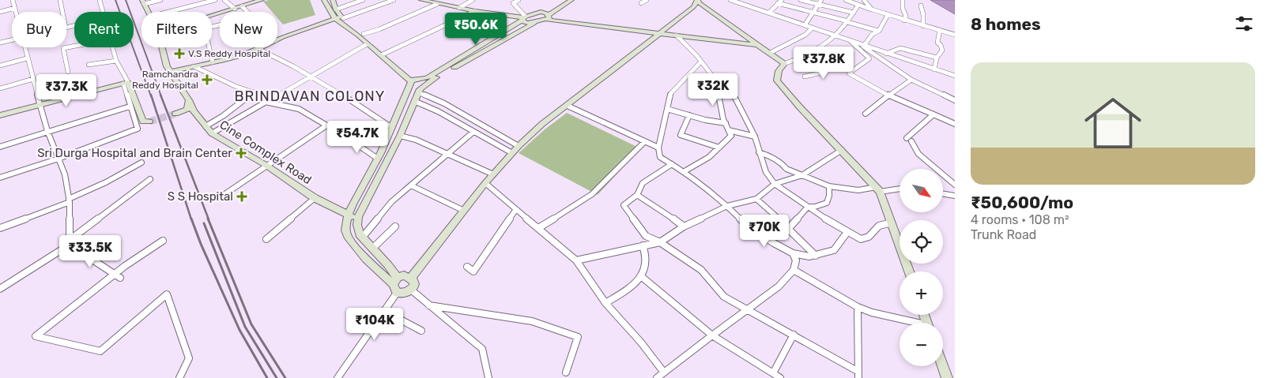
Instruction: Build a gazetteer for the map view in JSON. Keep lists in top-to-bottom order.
{
  "streets": {
    "main road": ["Cine Complex Road"]
  },
  "districts": ["BRINDAVAN COLONY"],
  "places": {
    "health": [
      "V.S Reddy Hospital",
      "Ramchandra Reddy Hospital",
      "Sri Durga Hospital and Brain Center",
      "S S Hospital"
    ]
  },
  "north": "bottom right",
  "page": {
    "heading": "8 homes",
    "chip": [
      "Buy",
      "Rent",
      "Filters",
      "New"
    ],
    "price": [
      "₹50.6K",
      "₹37.8K",
      "₹32K",
      "₹37.3K",
      "₹54.7K",
      "₹70K",
      "₹33.5K",
      "₹104K"
    ],
    "list": [
      {
        "name": "₹50,600/mo",
        "note": "4 rooms · 108 m² · Trunk Road"
      }
    ],
    "map_buttons": ["+", "−"]
  }
}
